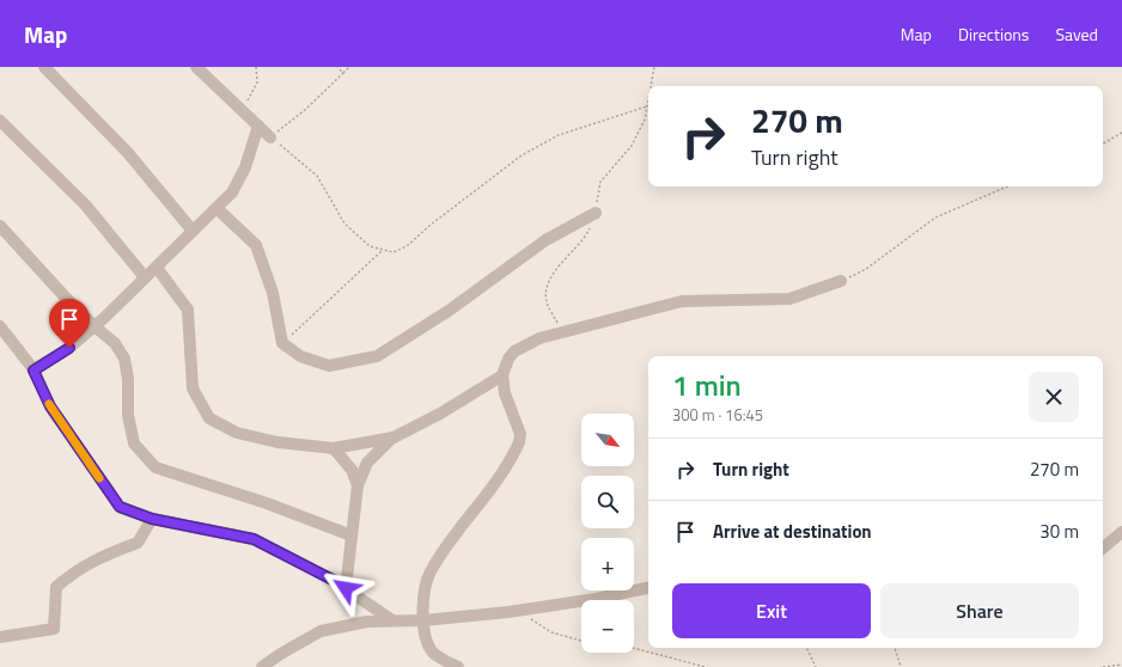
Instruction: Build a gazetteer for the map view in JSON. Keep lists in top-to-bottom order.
{
  "north": "bottom right",
  "page": {
    "header": "Map",
    "nav": ["Map", "Directions", "Saved"],
    "turn": ["270 m", "Turn right"],
    "heading": ["1 min", "300 m · 16:45"],
    "map_buttons": ["+", "−"],
    "list": [
      {
        "name": "Turn right",
        "value": "270 m"
      },
      {
        "name": "Arrive at destination",
        "value": "30 m"
      }
    ],
    "buttons": ["Exit", "Share"]
  }
}
